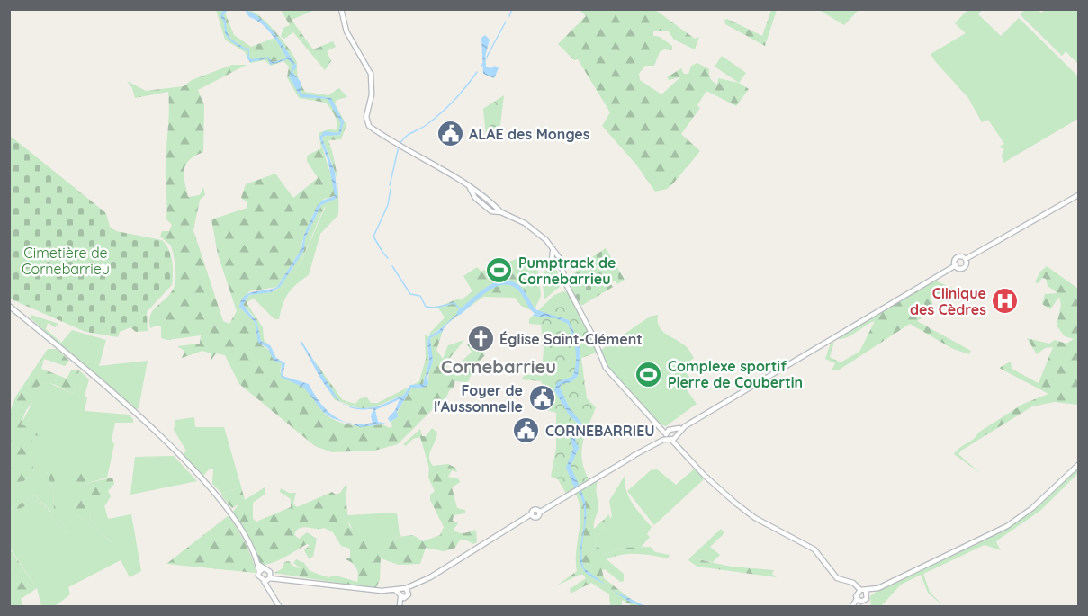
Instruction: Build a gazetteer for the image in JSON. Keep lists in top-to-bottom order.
{
  "districts": ["Cornebarrieu"],
  "parks": ["Cimetière de Cornebarrieu"],
  "places": {
    "public building": ["ALAE des Monges", "Foyer de l'Aussonnelle", "CORNEBARRIEU"],
    "sports": ["Pumptrack de Cornebarrieu", "Complexe sportif Pierre de Coubertin"],
    "hospital": ["Clinique des Cèdres"],
    "church": ["Église Saint-Clément"]
  }
}
